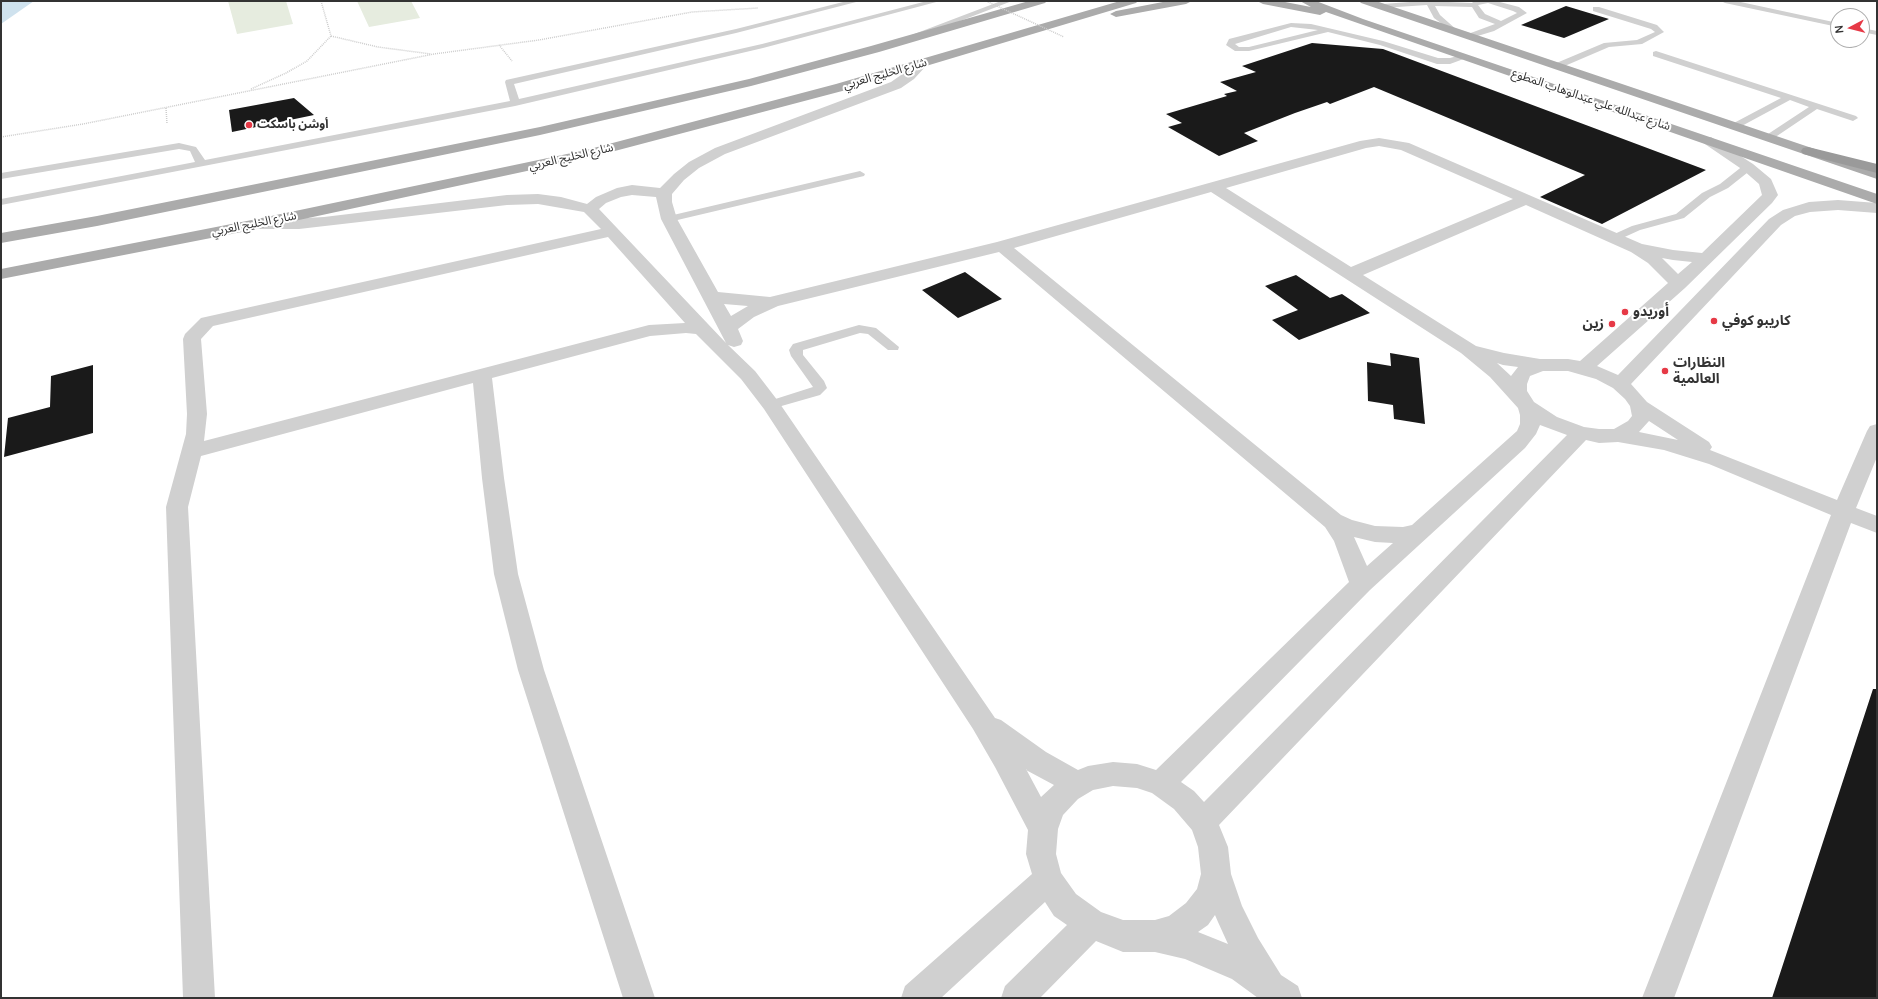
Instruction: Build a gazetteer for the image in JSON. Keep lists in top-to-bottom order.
{
  "streets": {
    "main road": ["شارع الخليج العربي", "شارع عبدالله علي عبدالوهاب المطوع"]
  },
  "places": [
    "أوشن باسكت",
    "أوريدو",
    "كاريبو كوفي",
    "زين",
    "النظارات العالمية"
  ],
  "north": "left"
}
